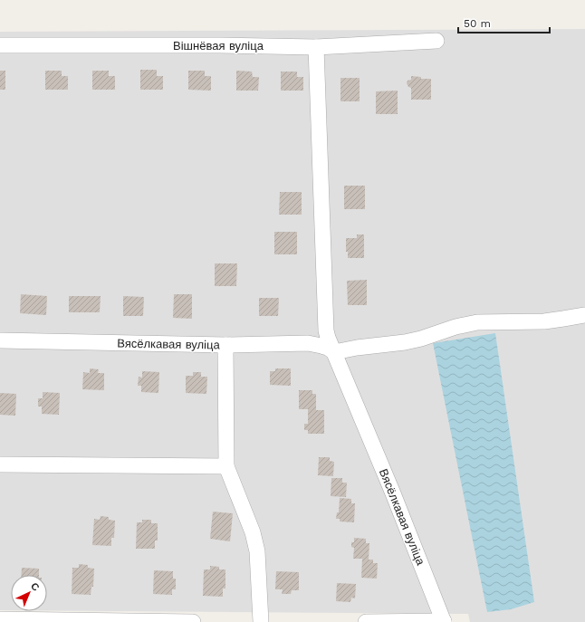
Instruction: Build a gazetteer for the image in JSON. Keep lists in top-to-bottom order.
{
  "streets": {
    "street": ["Вішнёвая вуліца", "Вясёлкавая вуліца"]
  },
  "crossings": [
    ["Вішнёвая вуліца", "Вясёлкавая вуліца"]
  ],
  "scale_bar": "50 m",
  "north": "top right"
}
